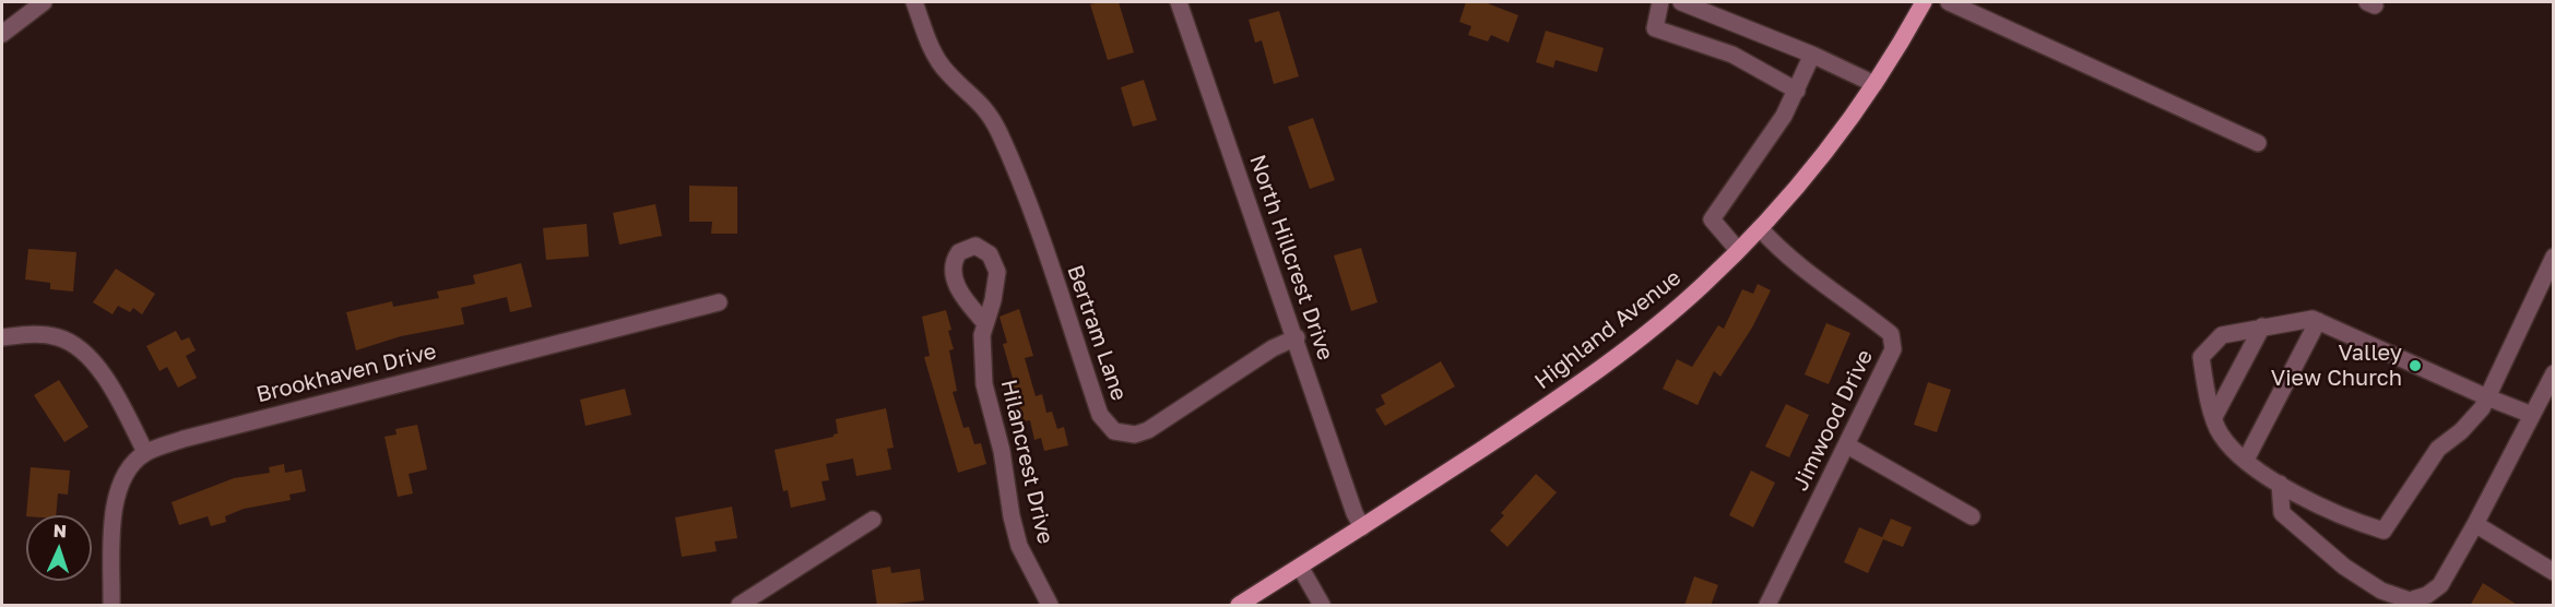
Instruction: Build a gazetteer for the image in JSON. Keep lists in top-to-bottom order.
{
  "streets": {
    "main road": ["Highland Avenue"],
    "street": [
      "North Hillcrest Drive",
      "Bertram Lane",
      "Brookhaven Drive",
      "Jimwood Drive",
      "Hilancrest Drive"
    ]
  },
  "crossings": [
    ["North Hillcrest Drive", "Highland Avenue"],
    ["North Hillcrest Drive", "Bertram Lane"],
    ["Highland Avenue", "Jimwood Drive"]
  ],
  "places": ["Valley View Church"],
  "north": "top"
}
